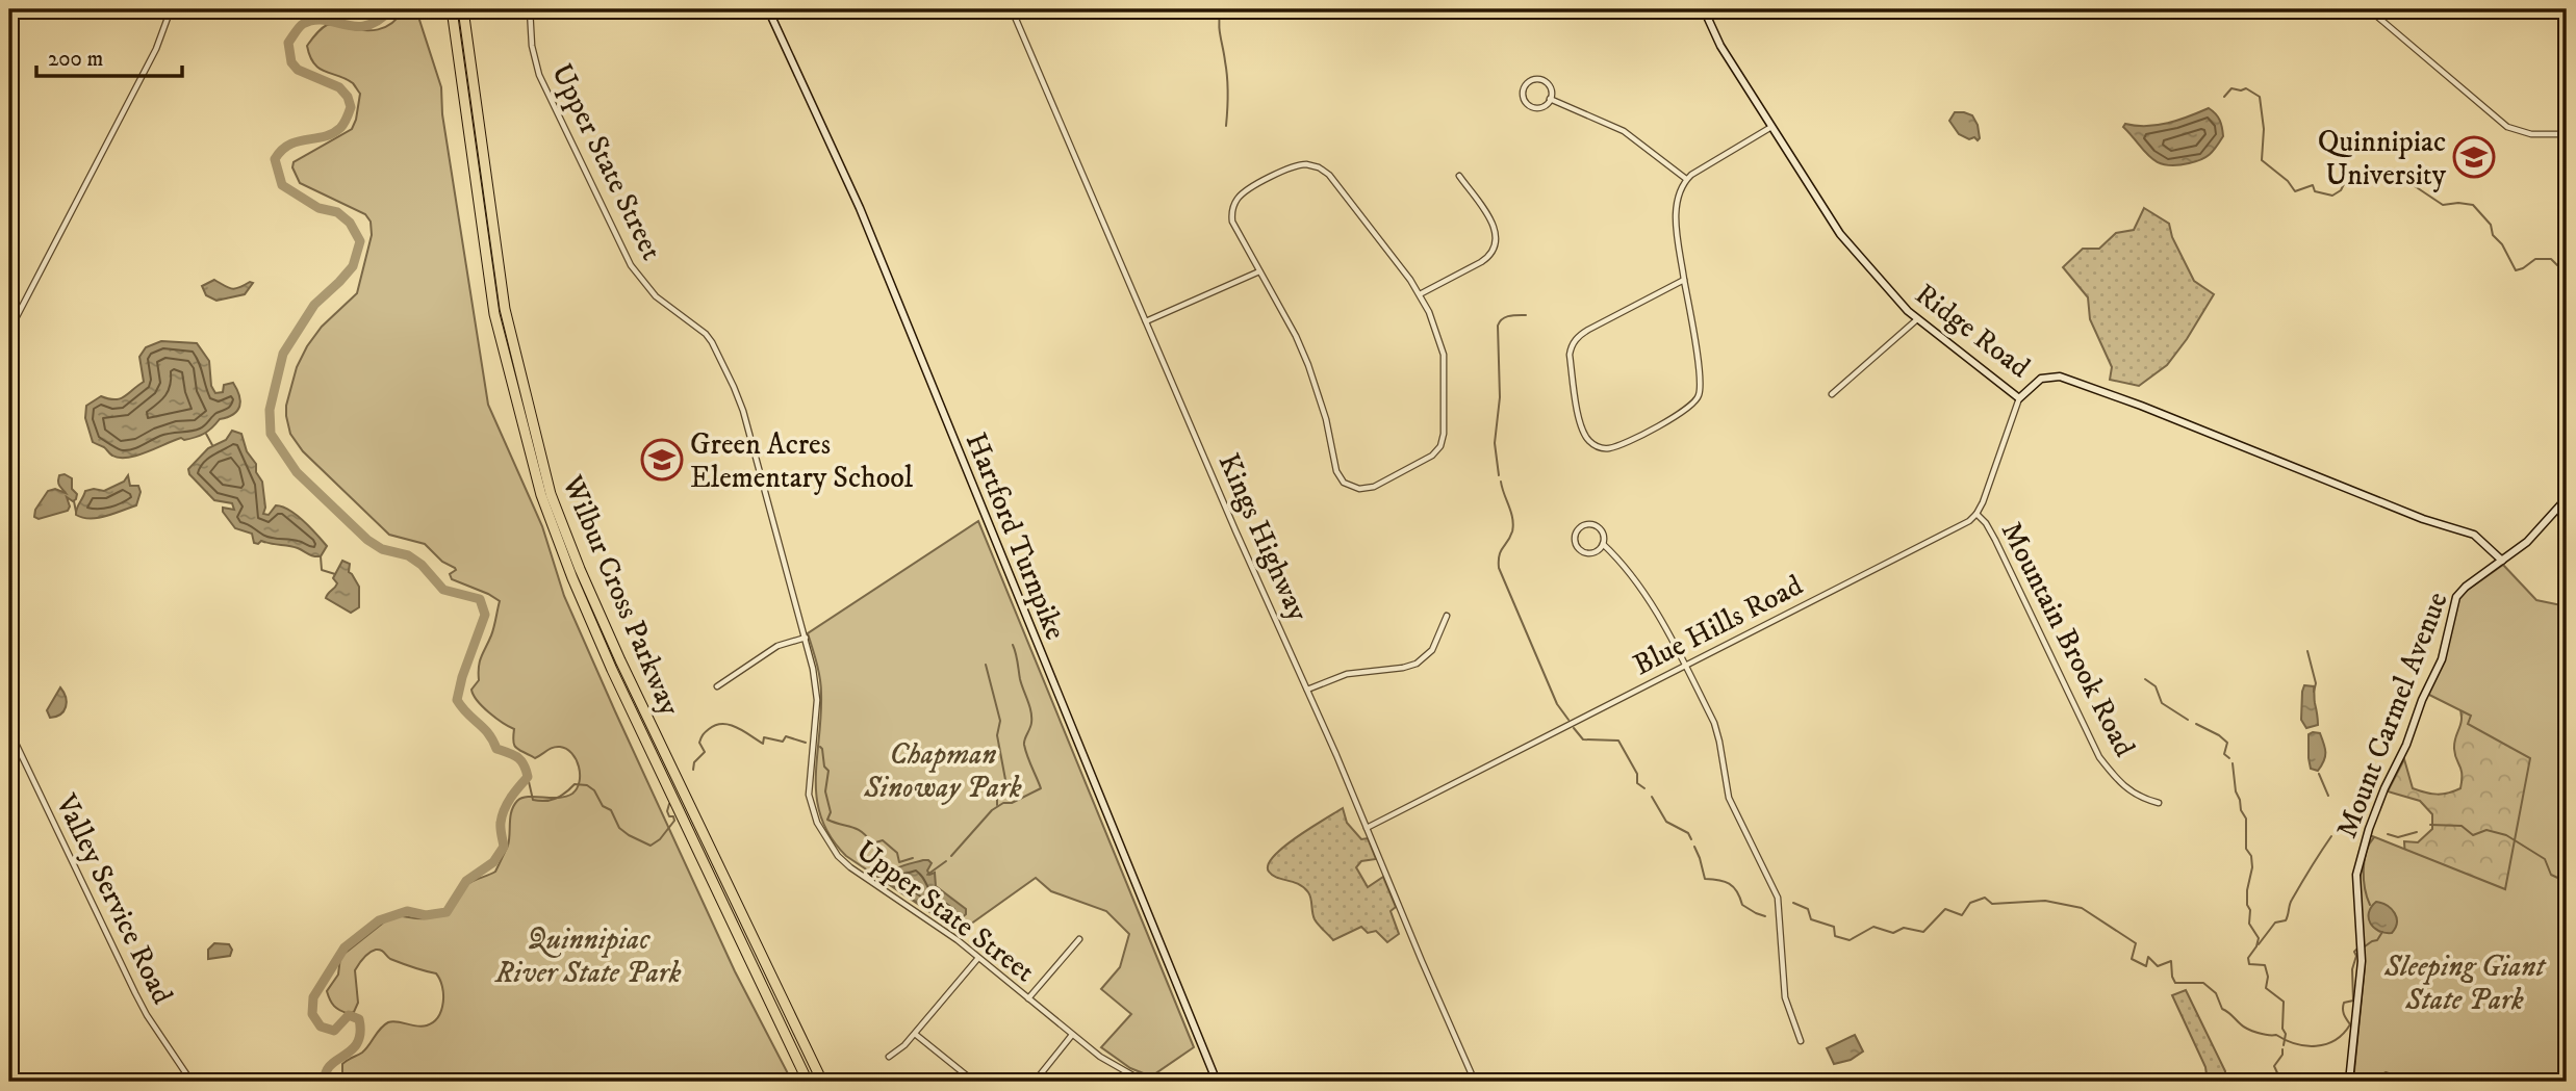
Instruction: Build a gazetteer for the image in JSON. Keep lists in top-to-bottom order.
{
  "streets": {
    "highway": ["Wilbur Cross Parkway"],
    "main road": ["Ridge Road", "Hartford Turnpike", "Mount Carmel Avenue"],
    "street": [
      "Upper State Street",
      "Kings Highway",
      "Blue Hills Road",
      "Mountain Brook Road",
      "Valley Service Road"
    ]
  },
  "crossings": [
    ["Ridge Road", "Mount Carmel Avenue"],
    ["Kings Highway", "Blue Hills Road"],
    ["Blue Hills Road", "Mountain Brook Road"]
  ],
  "parks": ["Chapman Sinoway Park", "Quinnipiac River State Park", "Sleeping Giant State Park"],
  "places": {
    "school or university": ["Quinnipiac University", "Green Acres Elementary School"]
  },
  "scale_bar": "200 m"
}
